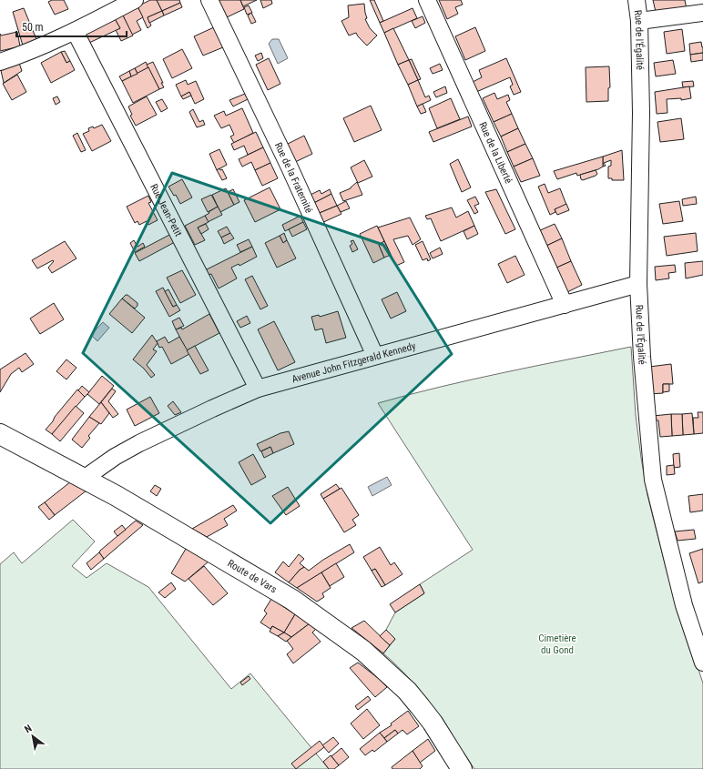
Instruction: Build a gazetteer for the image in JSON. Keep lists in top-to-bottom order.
{
  "streets": {
    "main road": ["Route de Vars"],
    "street": [
      "Rue de l'Égalité",
      "Rue de la Liberté",
      "Rue de la Fraternité",
      "Rue Jean-Petit",
      "Avenue John Fitzgerald Kennedy"
    ]
  },
  "crossings": [
    ["Rue de l'Égalité", "Avenue John Fitzgerald Kennedy"],
    ["Rue de la Liberté", "Avenue John Fitzgerald Kennedy"],
    ["Rue de la Fraternité", "Avenue John Fitzgerald Kennedy"],
    ["Rue Jean-Petit", "Avenue John Fitzgerald Kennedy"],
    ["Avenue John Fitzgerald Kennedy", "Route de Vars"]
  ],
  "parks": ["Cimetière du Gond"],
  "scale_bar": "50 m",
  "north": "top left"
}
